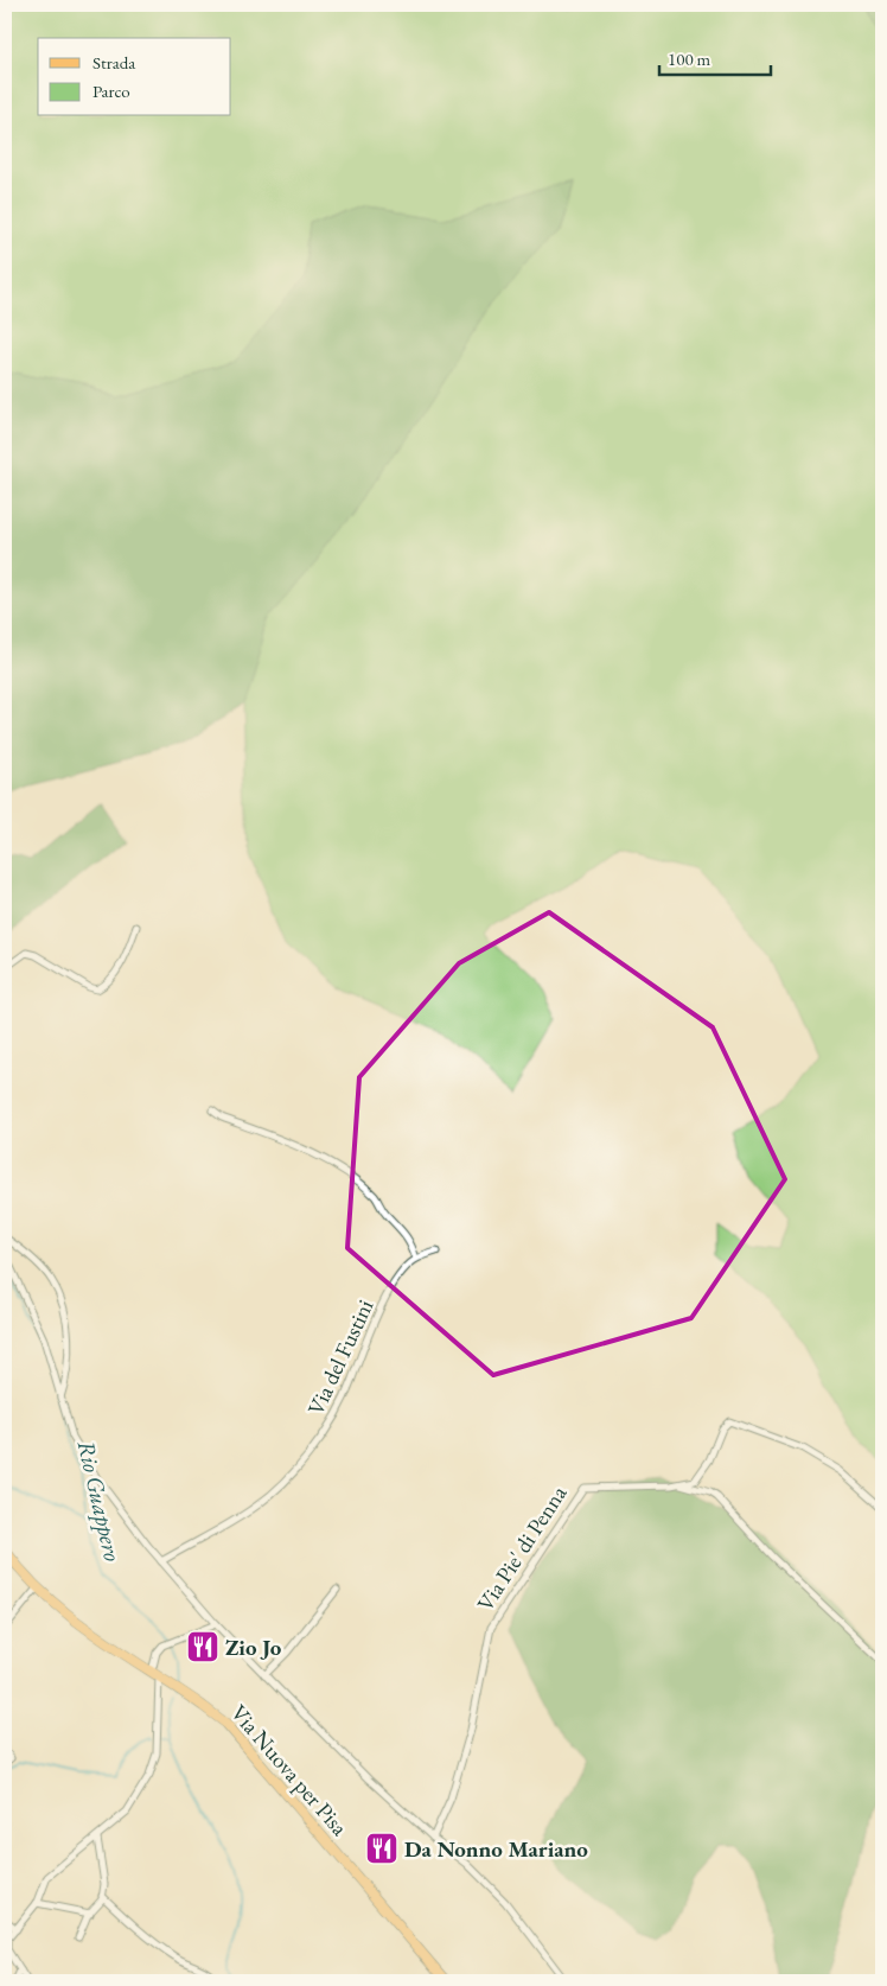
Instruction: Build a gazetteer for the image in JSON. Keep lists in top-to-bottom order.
{
  "streets": {
    "main road": ["Via Nuova per Pisa"],
    "street": ["Via del Fustini", "Via Pie' di Penna"]
  },
  "water": ["Rio Guappero"],
  "places": {
    "restaurant": ["Zio Jo", "Da Nonno Mariano"]
  },
  "legend": ["Strada", "Parco"],
  "scale_bar": "100 m"
}
